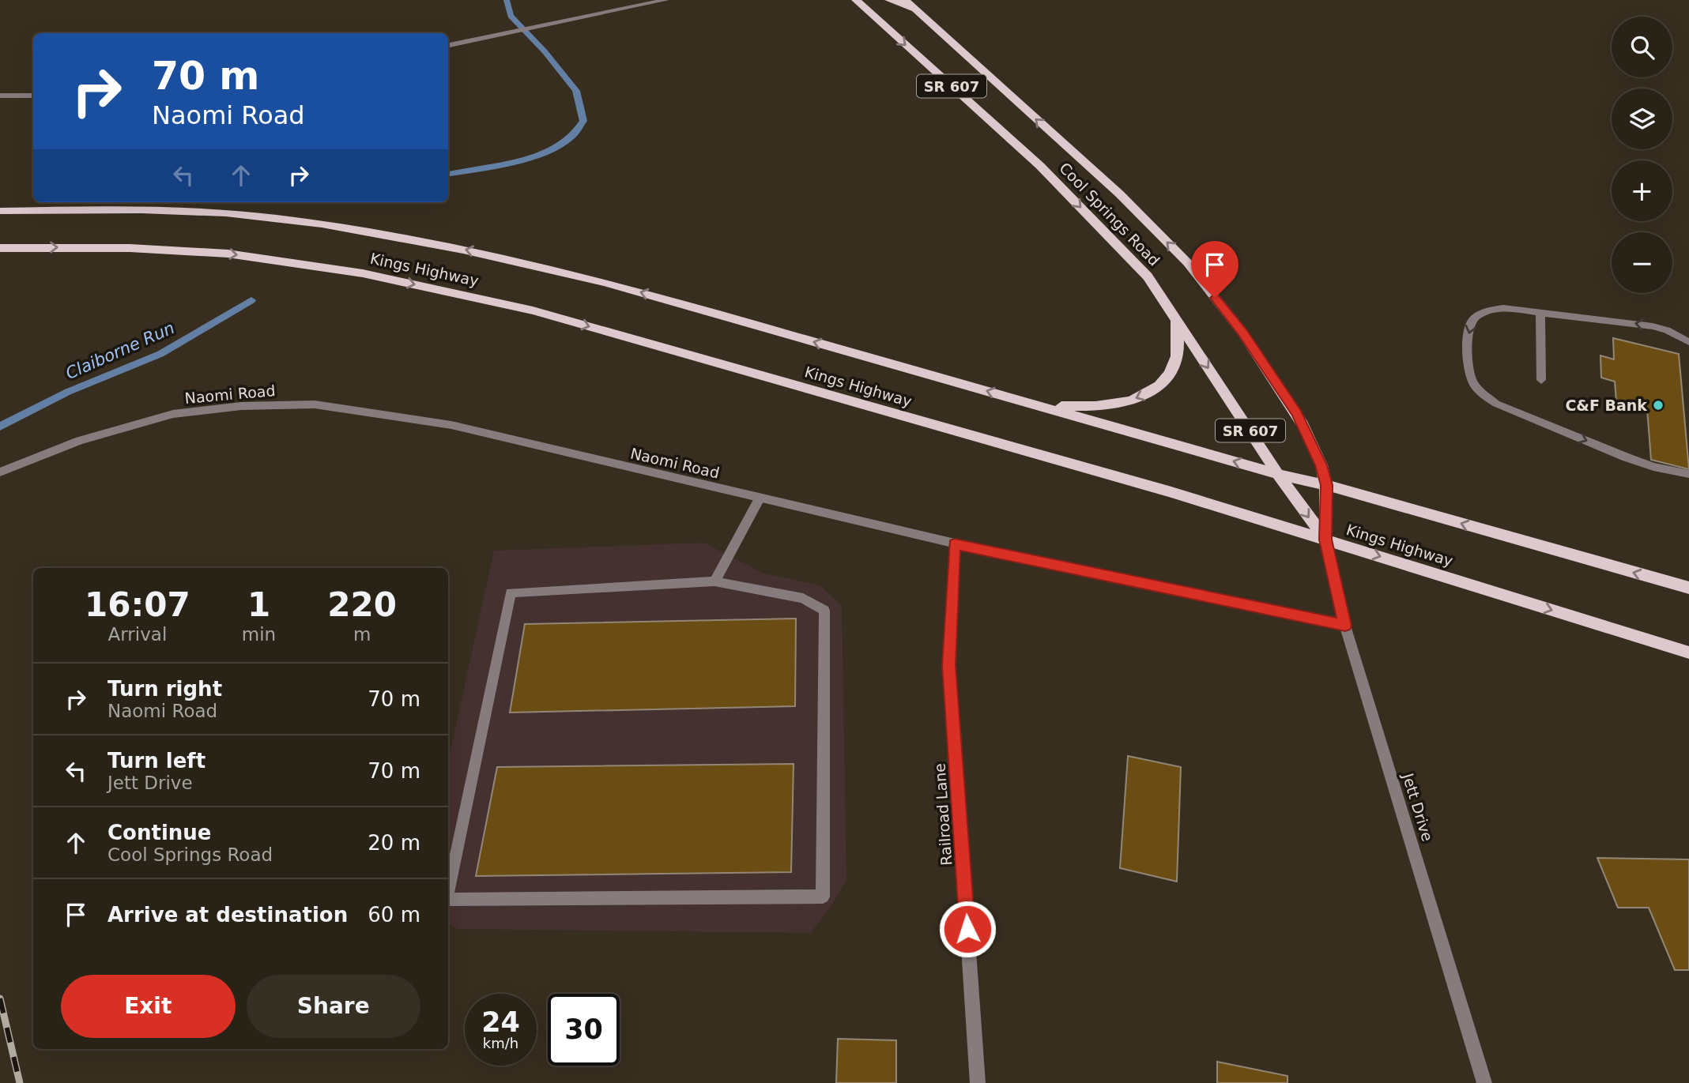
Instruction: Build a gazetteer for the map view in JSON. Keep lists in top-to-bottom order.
{
  "streets": {
    "main road": ["SR 607", "Cool Springs Road", "Kings Highway"],
    "street": ["Naomi Road", "Jett Drive", "Railroad Lane"]
  },
  "crossings": [
    ["Cool Springs Road", "Kings Highway"],
    ["Cool Springs Road", "Jett Drive"],
    ["Kings Highway", "Jett Drive"],
    ["Naomi Road", "Jett Drive"],
    ["Naomi Road", "Railroad Lane"]
  ],
  "water": ["Claiborne Run"],
  "places": ["C&F Bank"],
  "page": {
    "map_buttons": ["+", "−"],
    "turn": ["70 m", "Naomi Road"],
    "eta": [
      "16:07",
      "Arrival",
      "1",
      "min",
      "220",
      "m"
    ],
    "list": [
      {
        "name": "Turn right",
        "note": "Naomi Road",
        "value": "70 m"
      },
      {
        "name": "Turn left",
        "note": "Jett Drive",
        "value": "70 m"
      },
      {
        "name": "Continue",
        "note": "Cool Springs Road",
        "value": "20 m"
      },
      {
        "name": "Arrive at destination",
        "value": "60 m"
      }
    ],
    "buttons": ["Exit", "Share"],
    "speed": "24 km/h",
    "limit": "30"
  }
}
